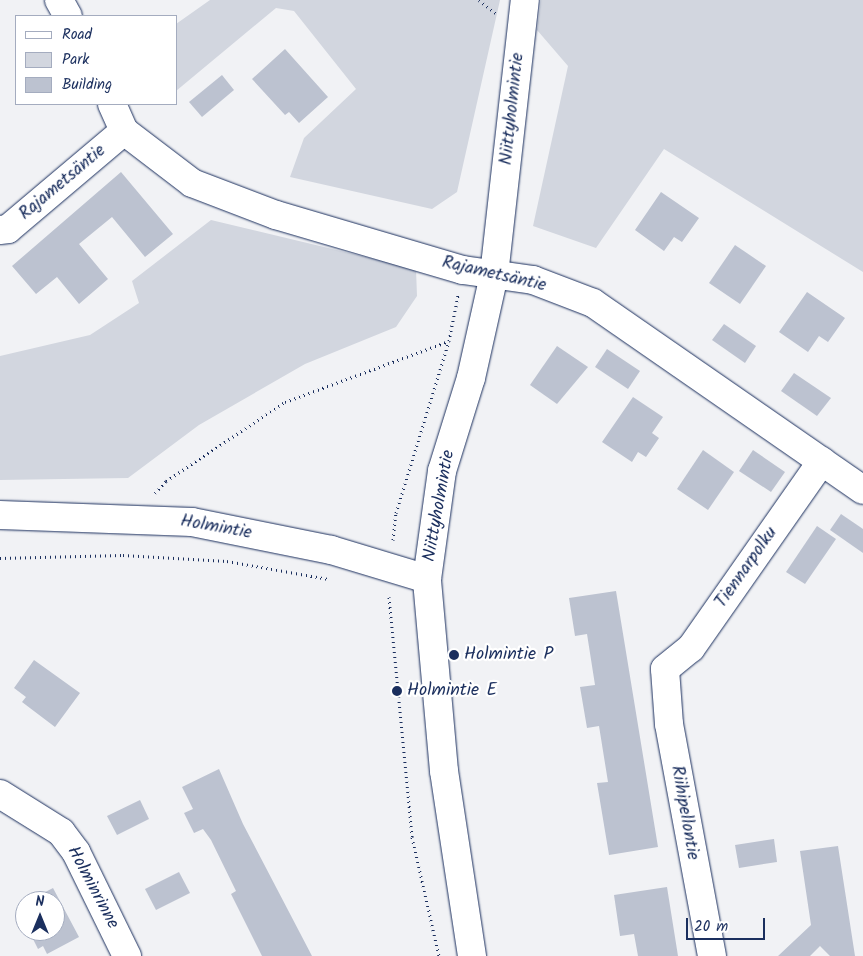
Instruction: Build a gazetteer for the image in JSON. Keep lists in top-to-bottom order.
{
  "streets": {
    "street": [
      "Niittyholmintie",
      "Rajametsäntie",
      "Holmintie",
      "Tiennarpolku",
      "Riihipellontie",
      "Holminrinne"
    ]
  },
  "crossings": [
    ["Niittyholmintie", "Rajametsäntie"],
    ["Niittyholmintie", "Holmintie"],
    ["Rajametsäntie", "Tiennarpolku"],
    ["Tiennarpolku", "Riihipellontie"]
  ],
  "places": ["Holmintie P", "Holmintie E"],
  "legend": ["Road", "Park", "Building"],
  "scale_bar": "20 m",
  "north": "top"
}
